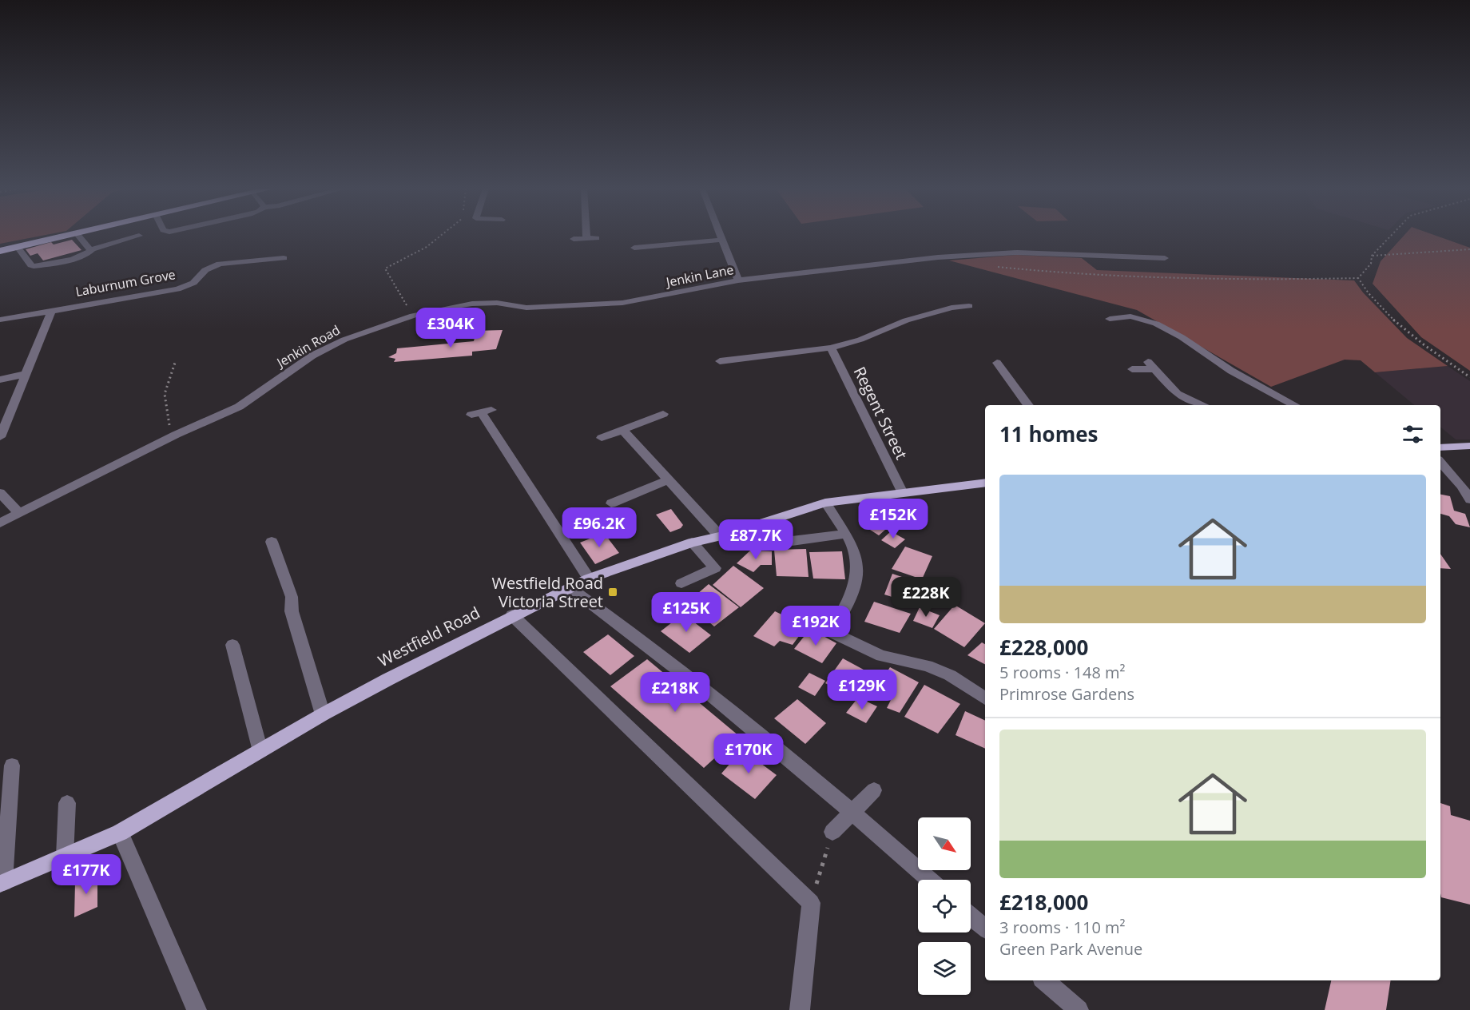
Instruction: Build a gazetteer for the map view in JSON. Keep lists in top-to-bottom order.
{
  "streets": {
    "main road": ["Westfield Road"],
    "street": [
      "Jenkin Lane",
      "Laburnum Grove",
      "Jenkin Road",
      "Regent Street"
    ]
  },
  "crossings": [
    ["Jenkin Lane", "Jenkin Road"],
    ["Regent Street", "Westfield Road"]
  ],
  "places": {
    "transit": ["Westfield Road Victoria Street"]
  },
  "north": "bottom right",
  "page": {
    "price": [
      "£304K",
      "£152K",
      "£96.2K",
      "£87.7K",
      "£228K",
      "£125K",
      "£192K",
      "£129K",
      "£218K",
      "£170K",
      "£177K"
    ],
    "heading": "11 homes",
    "list": [
      {
        "name": "£228,000",
        "note": "5 rooms · 148 m² · Primrose Gardens"
      },
      {
        "name": "£218,000",
        "note": "3 rooms · 110 m² · Green Park Avenue"
      }
    ]
  }
}
